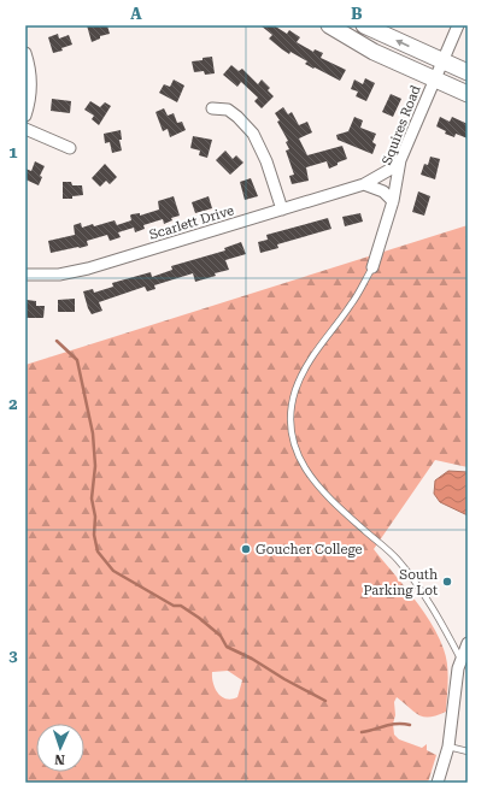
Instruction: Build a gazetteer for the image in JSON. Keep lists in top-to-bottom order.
{
  "streets": {
    "street": ["Squires Road", "Scarlett Drive"]
  },
  "crossings": [
    ["Squires Road", "Scarlett Drive"]
  ],
  "places": ["Goucher College", "South Parking Lot"],
  "north": "bottom",
  "grid": {
    "columns": ["A", "B"],
    "rows": ["1", "2", "3"]
  }
}
